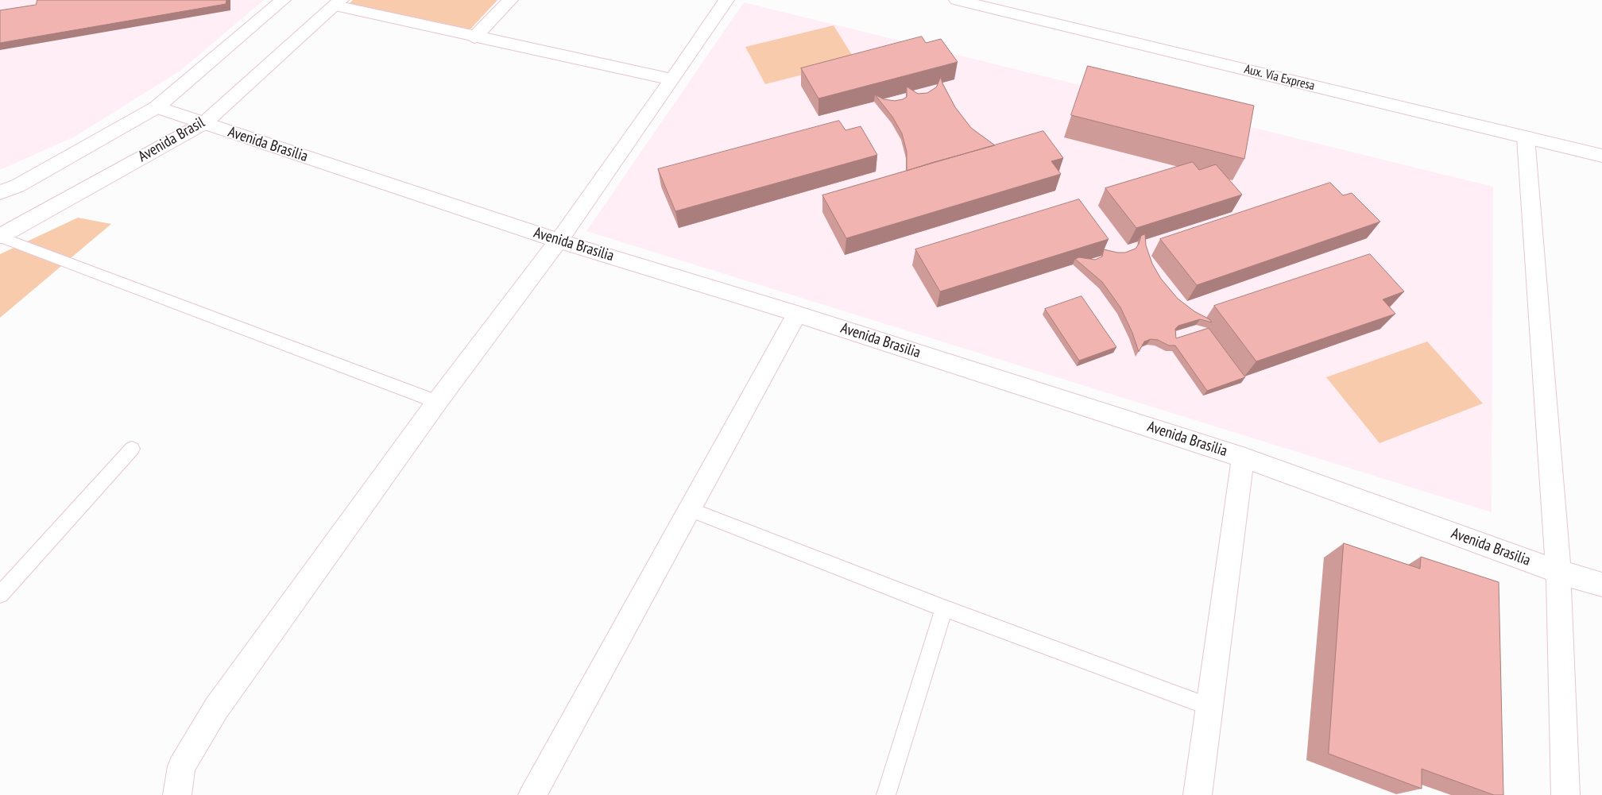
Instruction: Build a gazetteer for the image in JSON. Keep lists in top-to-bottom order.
{
  "streets": {
    "street": ["Aux. Vía Expresa", "Avenida Brasil", "Avenida Brasilia"]
  },
  "crossings": [
    ["Avenida Brasil", "Avenida Brasilia"]
  ]
}
